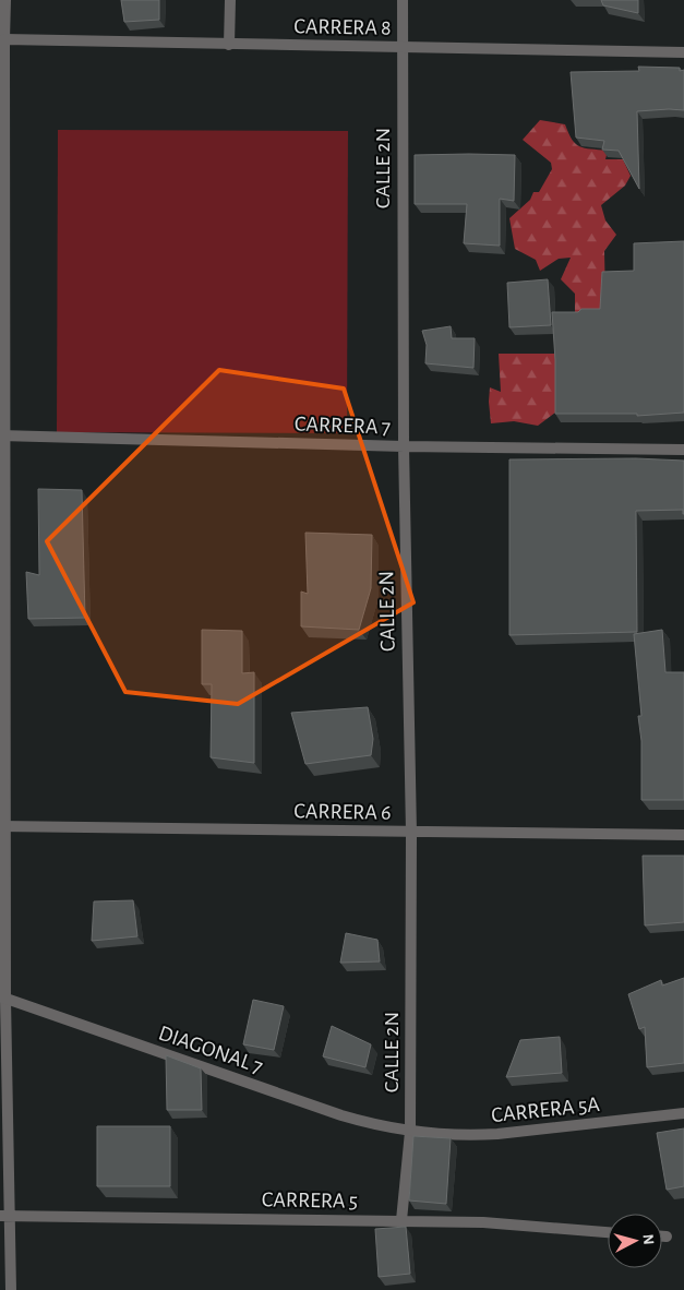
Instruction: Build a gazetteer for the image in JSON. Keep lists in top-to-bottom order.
{
  "streets": {
    "street": [
      "CARRERA 8",
      "CALLE 2N",
      "CARRERA 7",
      "CARRERA 6",
      "DIAGONAL 7",
      "CARRERA 5A",
      "CARRERA 5"
    ]
  },
  "crossings": [
    ["CARRERA 8", "CALLE 2N"],
    ["CALLE 2N", "CARRERA 7"],
    ["CALLE 2N", "CARRERA 6"],
    ["CALLE 2N", "DIAGONAL 7"],
    ["CALLE 2N", "CARRERA 5A"],
    ["CALLE 2N", "CARRERA 5"],
    ["DIAGONAL 7", "CARRERA 5A"]
  ],
  "north": "right"
}
